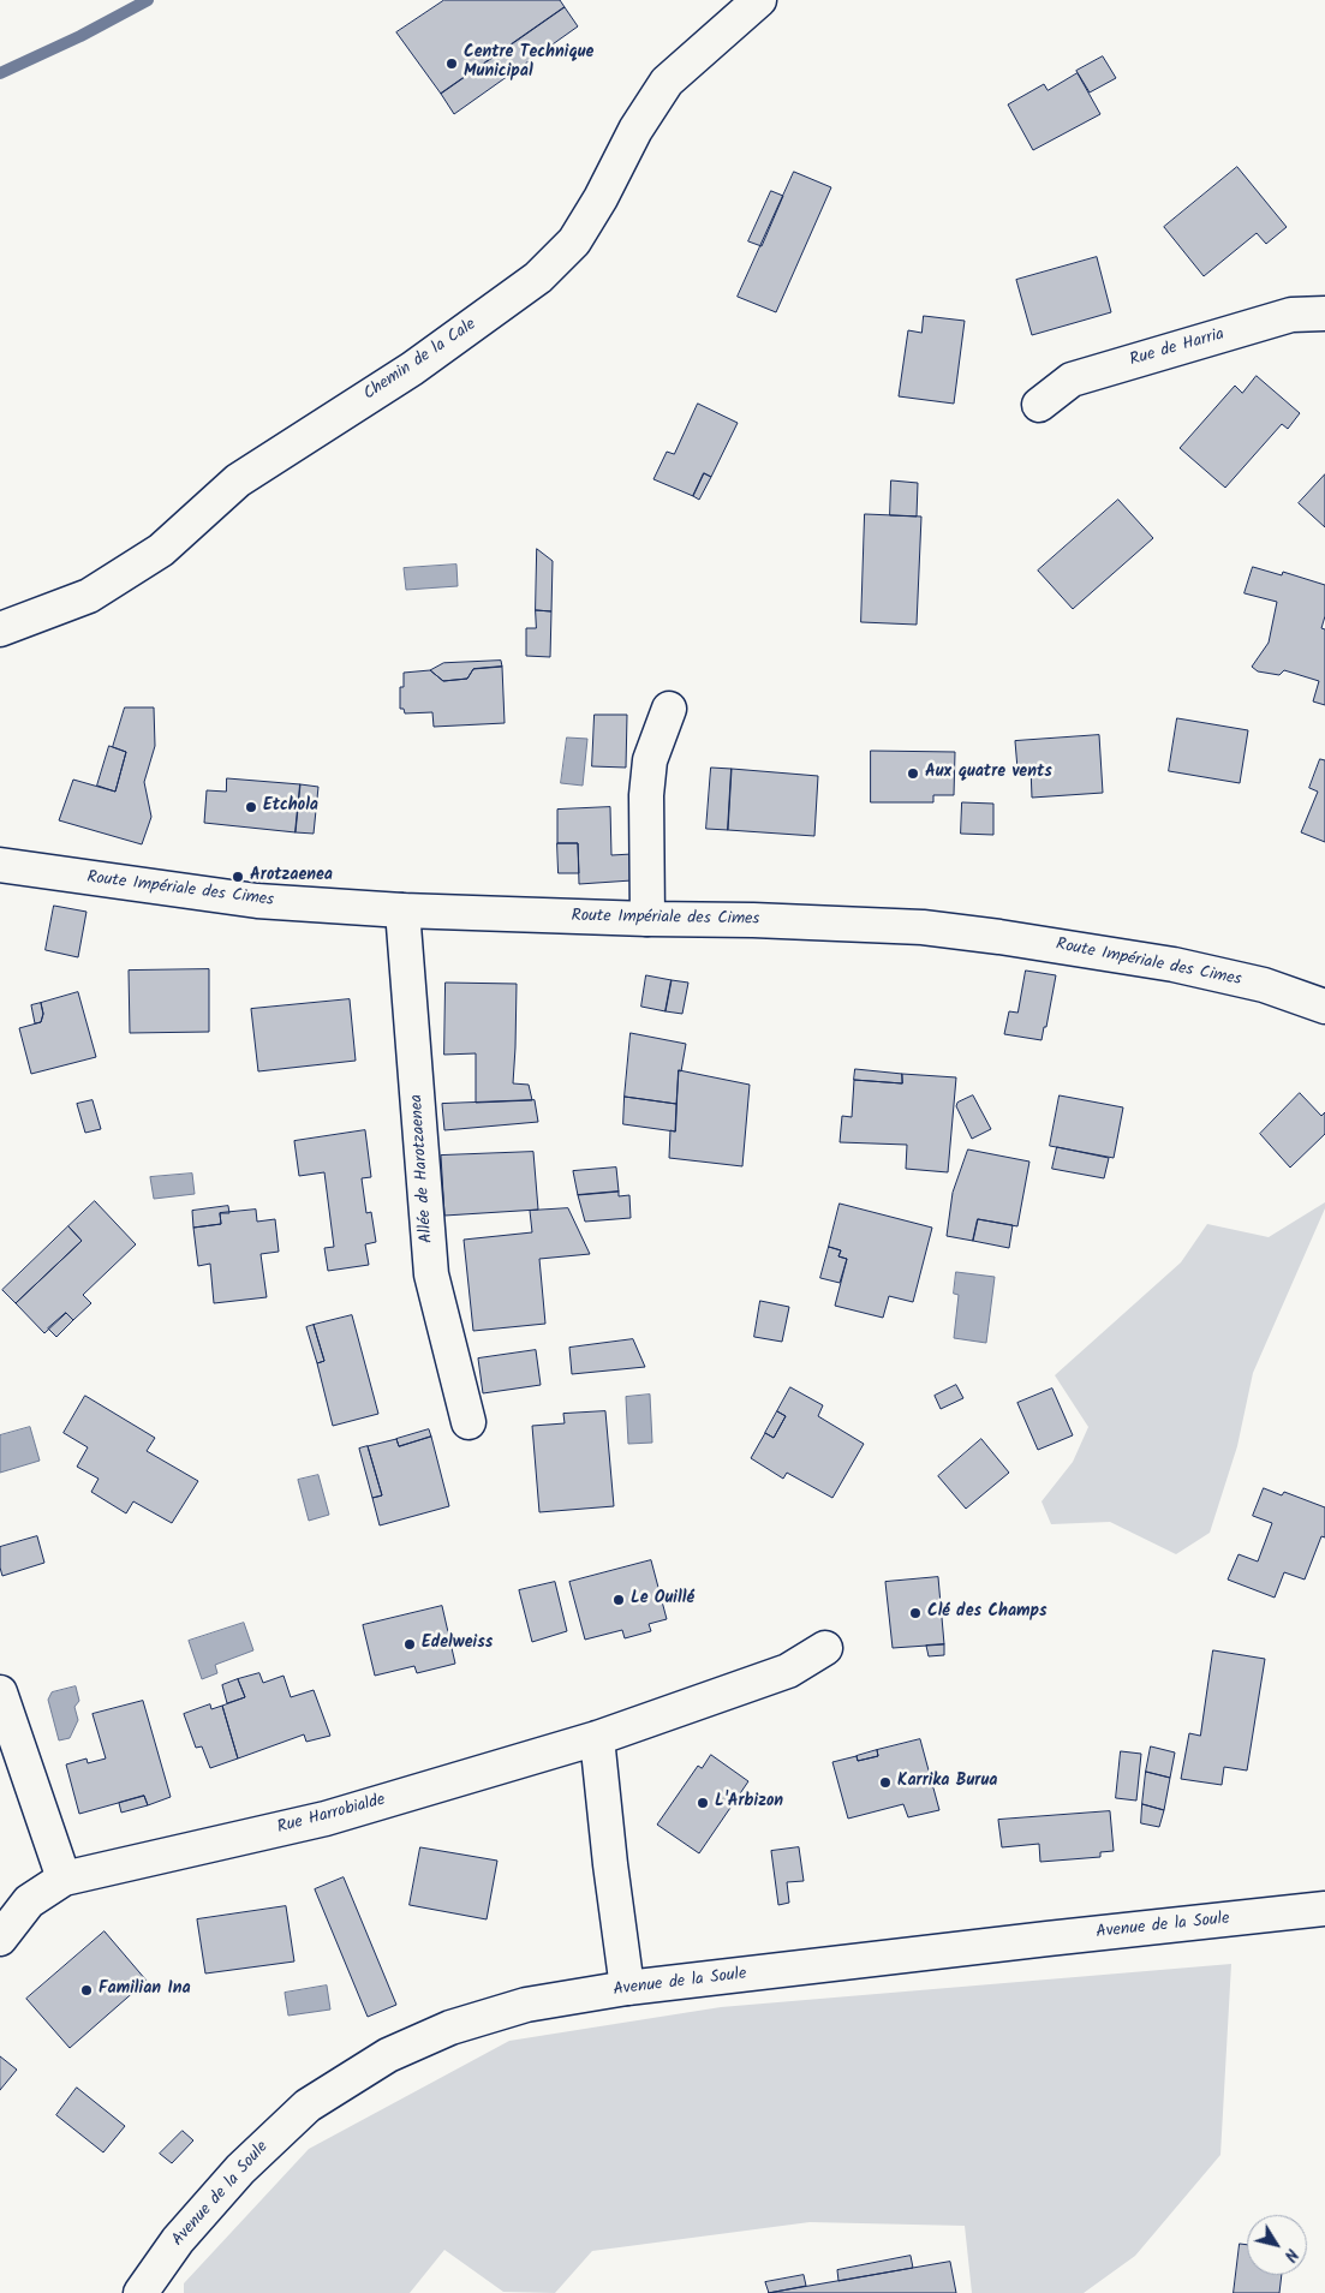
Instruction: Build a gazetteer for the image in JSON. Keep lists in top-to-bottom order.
{
  "streets": {
    "street": [
      "Rue de Harria",
      "Chemin de la Cale",
      "Route Impériale des Cimes",
      "Allée de Harotzaenea",
      "Rue Harrobialde",
      "Avenue de la Soule"
    ]
  },
  "crossings": [
    ["Route Impériale des Cimes", "Allée de Harotzaenea"]
  ],
  "places": [
    "Centre Technique Municipal",
    "Aux quatre vents",
    "Etchola",
    "Arotzaenea",
    "Le Ouillé",
    "Clé des Champs",
    "Edelweiss",
    "Karrika Burua",
    "L'Arbizon",
    "Familian Ina"
  ],
  "north": "bottom right"
}
